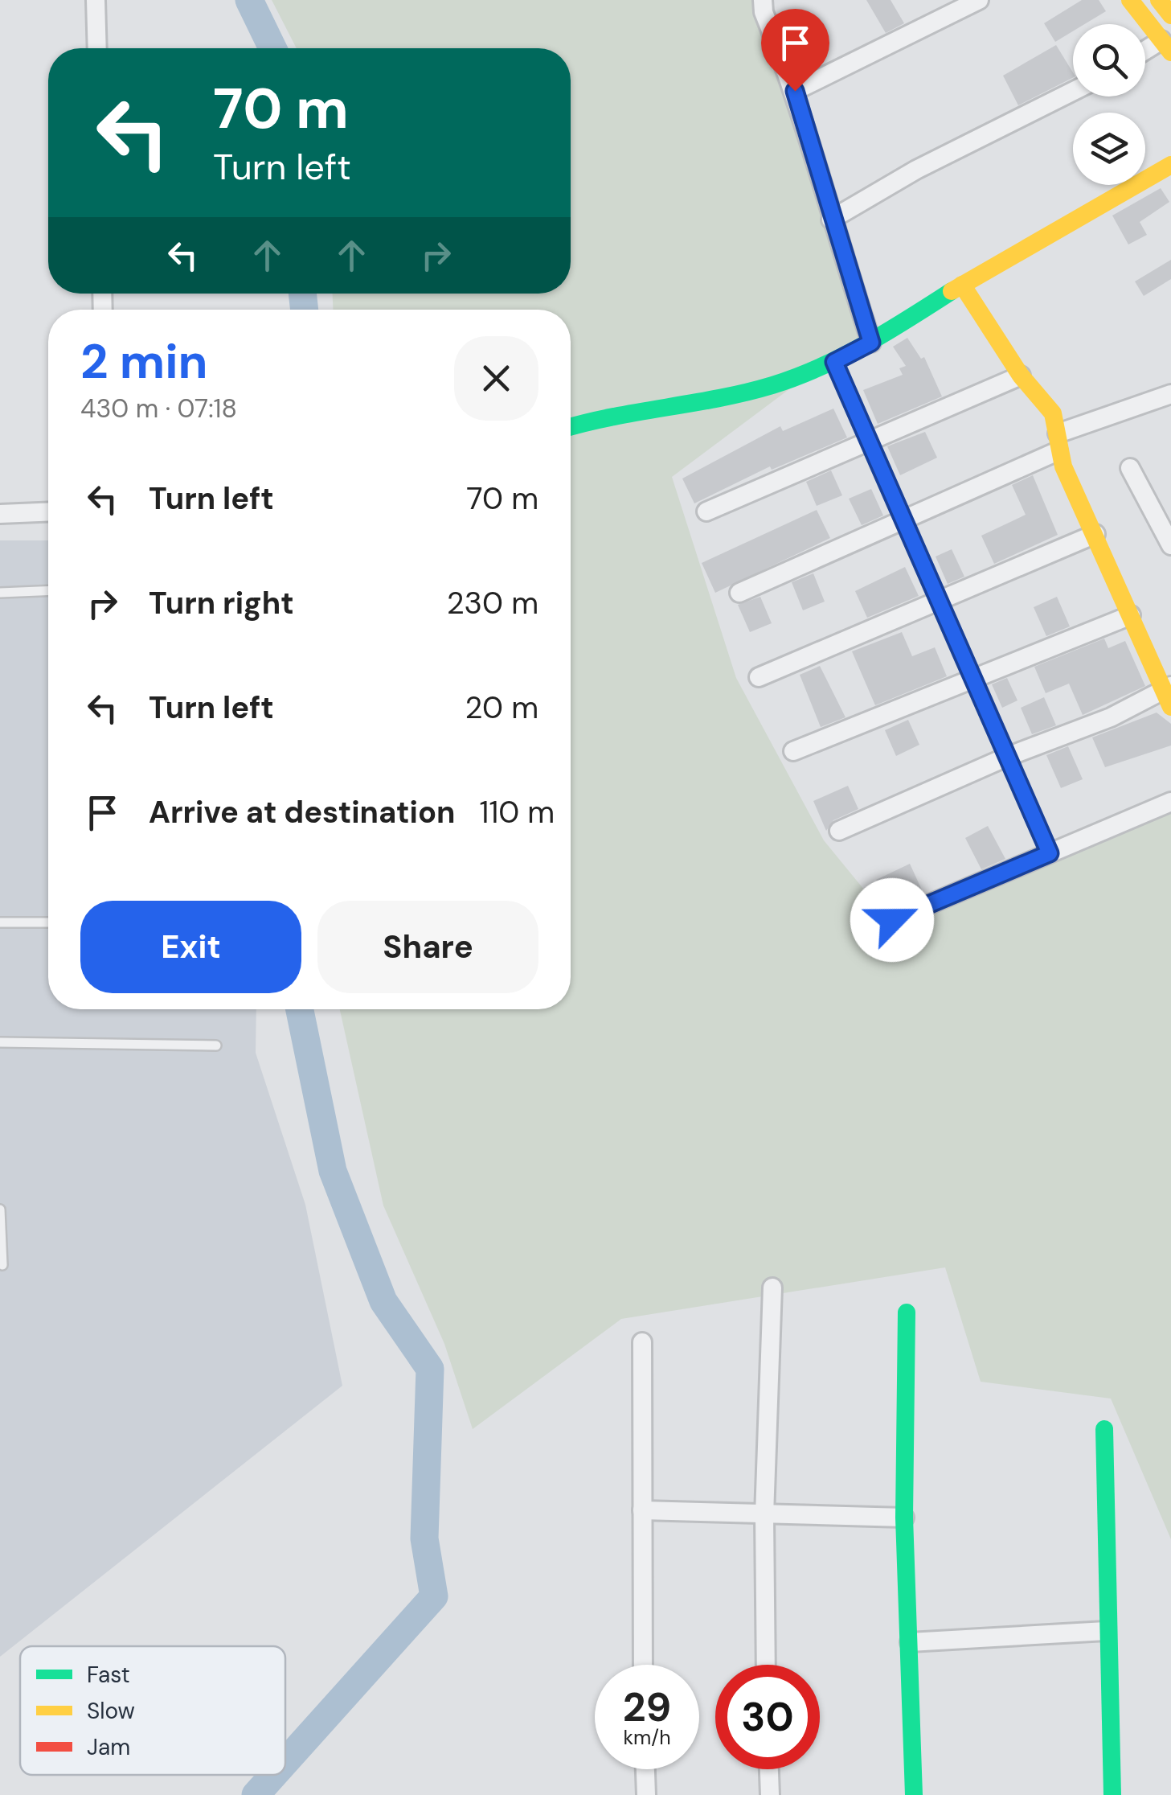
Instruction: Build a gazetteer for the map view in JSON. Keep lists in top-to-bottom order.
{
  "legend": ["Fast", "Slow", "Jam"],
  "page": {
    "turn": ["70 m", "Turn left"],
    "heading": ["2 min", "430 m · 07:18"],
    "list": [
      {
        "name": "Turn left",
        "value": "70 m"
      },
      {
        "name": "Turn right",
        "value": "230 m"
      },
      {
        "name": "Turn left",
        "value": "20 m"
      },
      {
        "name": "Arrive at destination",
        "value": "110 m"
      }
    ],
    "buttons": ["Exit", "Share"],
    "speed": "29 km/h",
    "limit": "30"
  }
}
